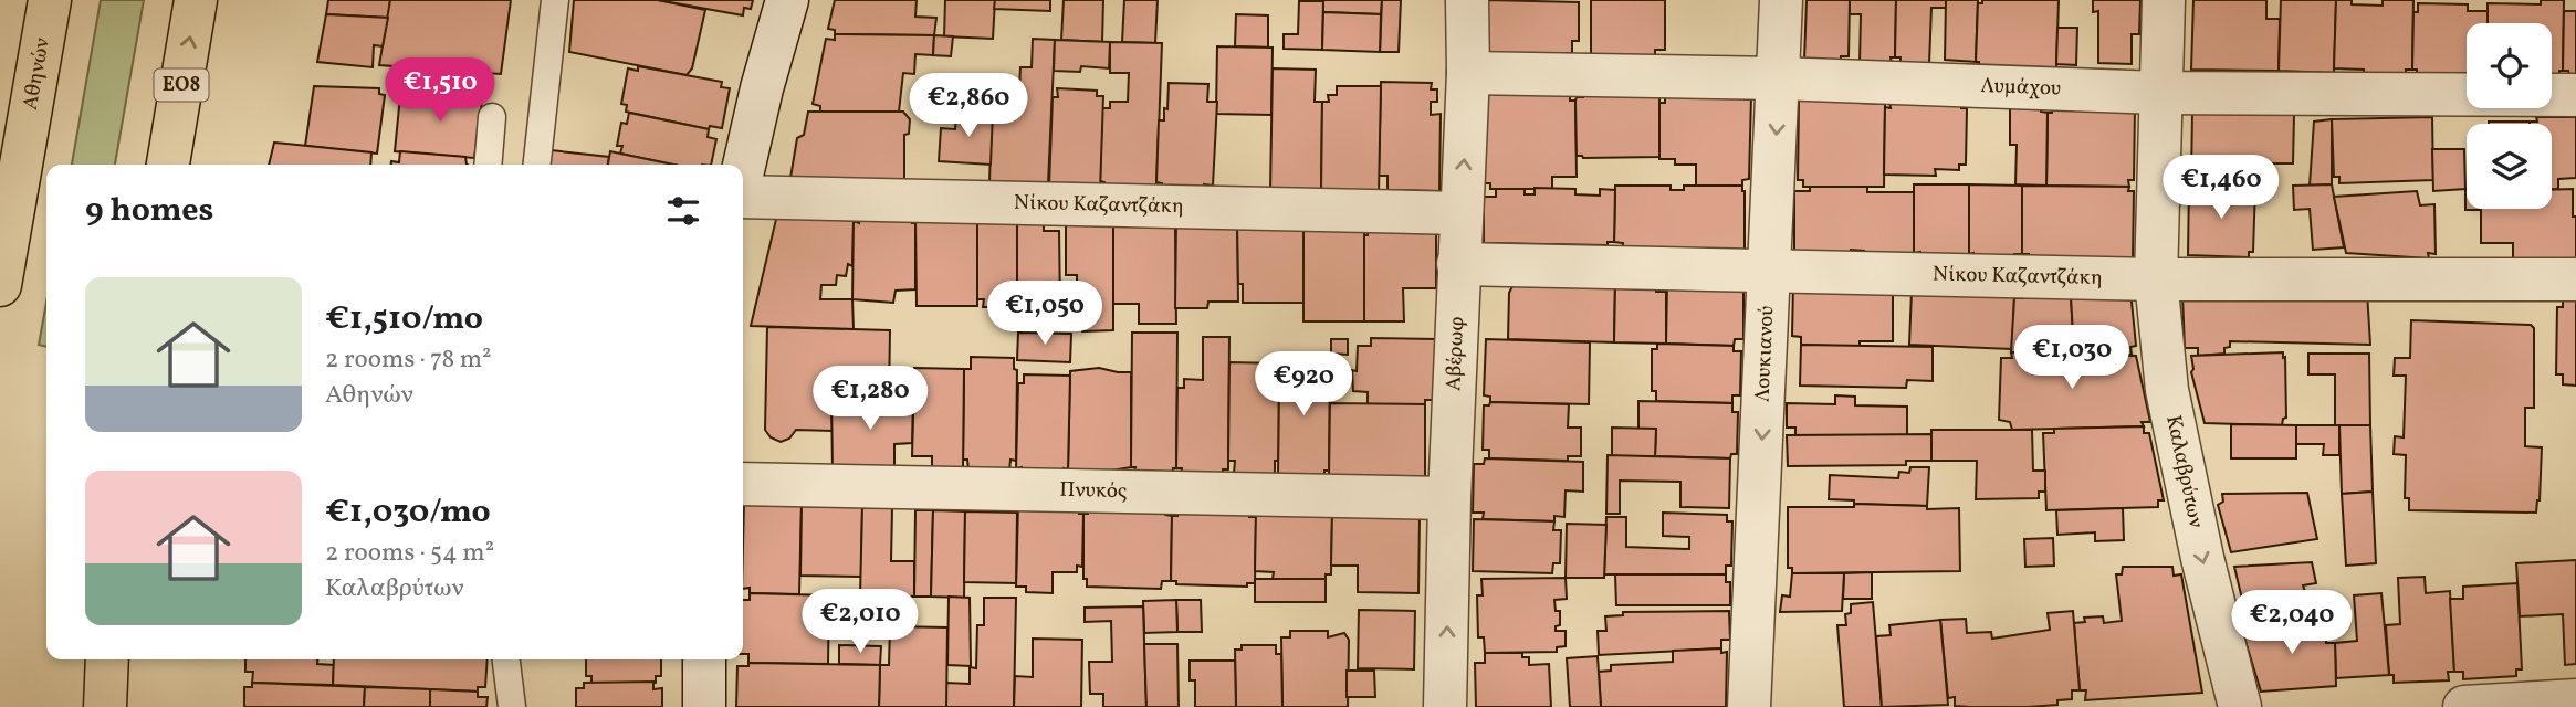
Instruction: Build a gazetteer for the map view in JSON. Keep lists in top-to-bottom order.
{
  "streets": {
    "highway": ["Αθηνών", "ΕΟ8"],
    "street": [
      "Λυμάχου",
      "Νίκου Καζαντζάκη",
      "Αβέρωφ",
      "Λουκιανού",
      "Καλαβρύτων",
      "Πνυκός"
    ]
  },
  "crossings": [
    ["Λυμάχου", "Αβέρωφ"],
    ["Λυμάχου", "Λουκιανού"],
    ["Λυμάχου", "Καλαβρύτων"],
    ["Νίκου Καζαντζάκη", "Αβέρωφ"],
    ["Νίκου Καζαντζάκη", "Λουκιανού"],
    ["Νίκου Καζαντζάκη", "Καλαβρύτων"],
    ["Αβέρωφ", "Πνυκός"]
  ],
  "one_way": ["Αβέρωφ", "Λουκιανού", "Καλαβρύτων"],
  "page": {
    "price": [
      "€1,510",
      "€2,860",
      "€1,460",
      "€1,050",
      "€1,030",
      "€920",
      "€1,280",
      "€2,010",
      "€2,040"
    ],
    "heading": "9 homes",
    "list": [
      {
        "name": "€1,510/mo",
        "note": "2 rooms · 78 m² · Αθηνών"
      },
      {
        "name": "€1,030/mo",
        "note": "2 rooms · 54 m² · Καλαβρύτων"
      }
    ]
  }
}
